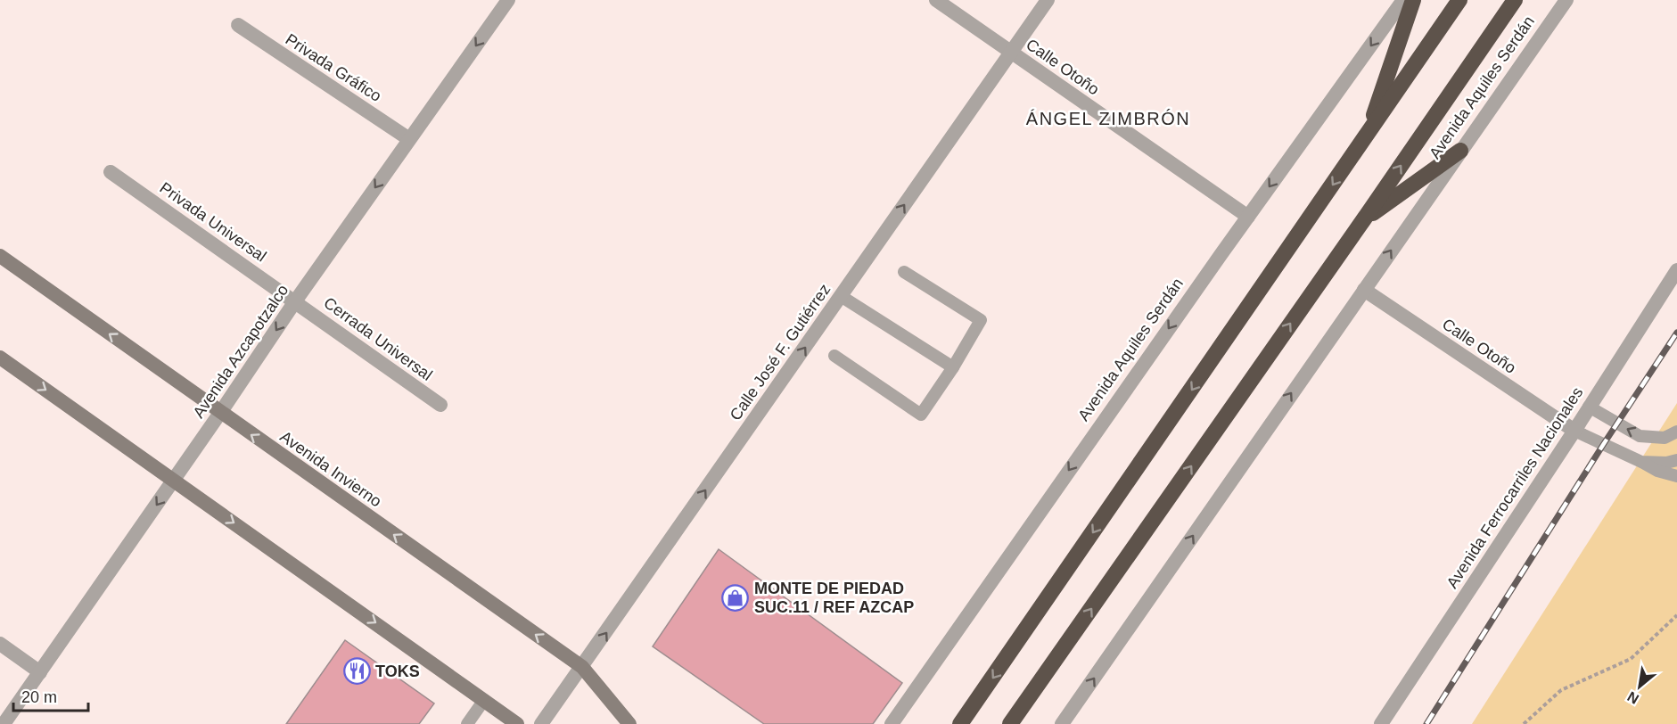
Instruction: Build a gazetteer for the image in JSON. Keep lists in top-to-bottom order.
{
  "streets": {
    "highway": ["Avenida Aquiles Serdán"],
    "main road": ["Avenida Invierno"],
    "street": [
      "Calle Otoño",
      "Privada Gráfico",
      "Privada Universal",
      "Cerrada Universal",
      "Avenida Azcapotzalco",
      "Calle José F. Gutiérrez",
      "Avenida Ferrocarriles Nacionales"
    ]
  },
  "crossings": [
    ["Calle Otoño", "Avenida Aquiles Serdán"],
    ["Calle Otoño", "Calle José F. Gutiérrez"],
    ["Calle Otoño", "Avenida Ferrocarriles Nacionales"],
    ["Privada Gráfico", "Avenida Azcapotzalco"],
    ["Privada Universal", "Cerrada Universal"],
    ["Privada Universal", "Avenida Azcapotzalco"],
    ["Cerrada Universal", "Avenida Azcapotzalco"],
    ["Avenida Azcapotzalco", "Avenida Invierno"],
    ["Calle José F. Gutiérrez", "Avenida Invierno"]
  ],
  "one_way": ["Avenida Azcapotzalco", "Calle José F. Gutiérrez"],
  "districts": ["ÁNGEL ZIMBRÓN"],
  "places": {
    "shop": ["MONTE DE PIEDAD SUC.11 / REF AZCAP"],
    "restaurant": ["TOKS"]
  },
  "scale_bar": "20 m",
  "north": "bottom left"
}
